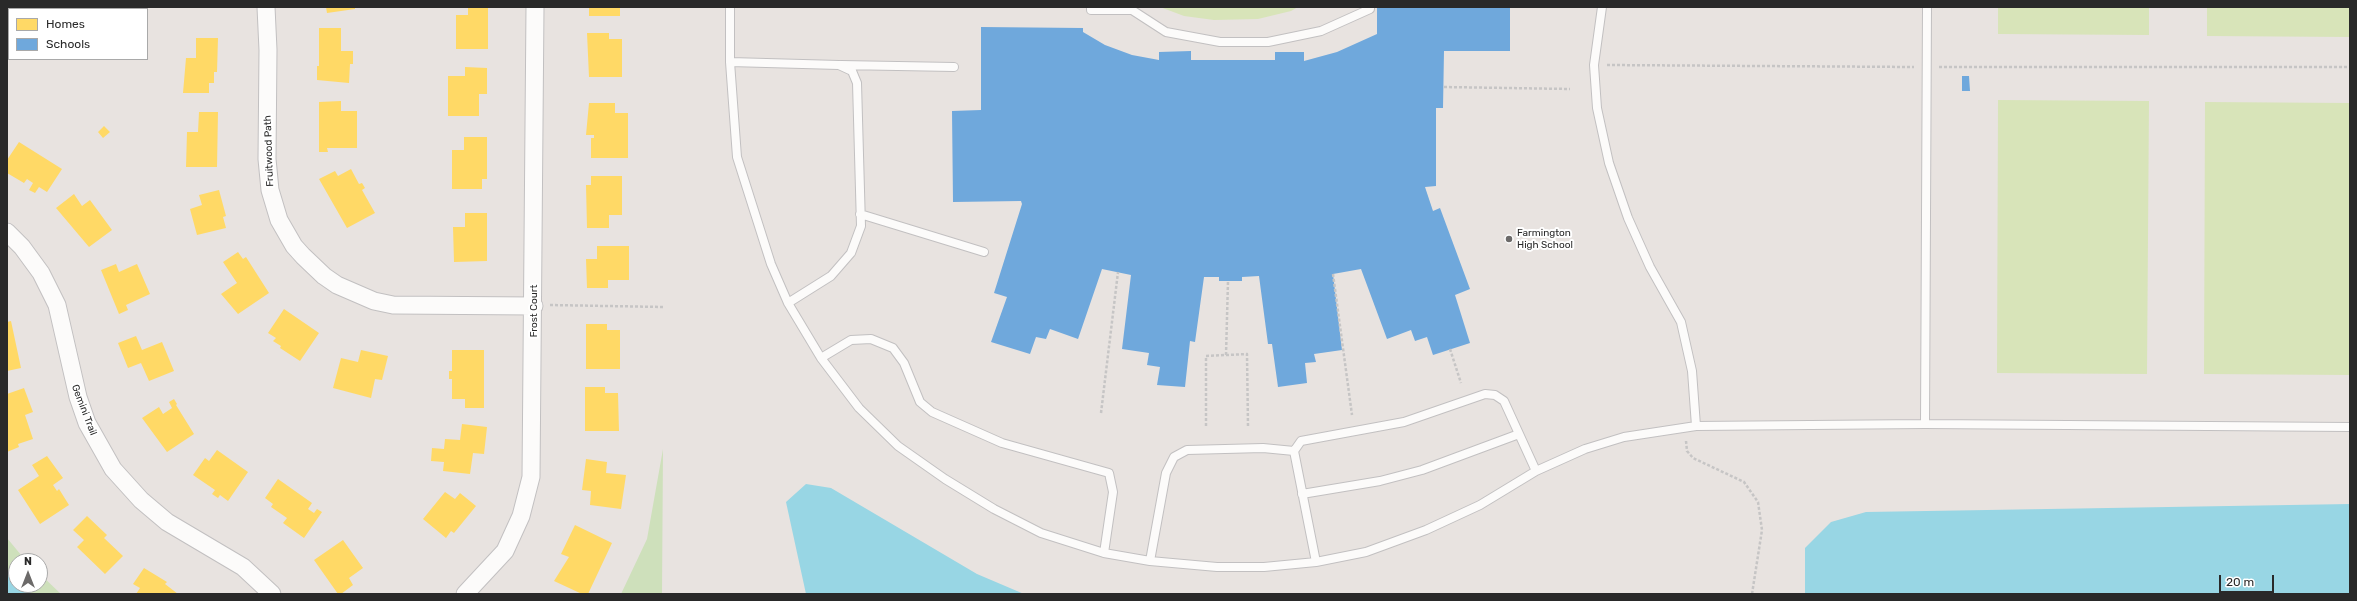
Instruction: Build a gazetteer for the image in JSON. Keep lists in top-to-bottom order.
{
  "streets": {
    "street": ["Fruitwood Path", "Frost Court", "Gemini Trail"]
  },
  "crossings": [
    ["Fruitwood Path", "Frost Court"]
  ],
  "places": ["Farmington High School"],
  "legend": ["Homes", "Schools"],
  "scale_bar": "20 m",
  "north": "top"
}
